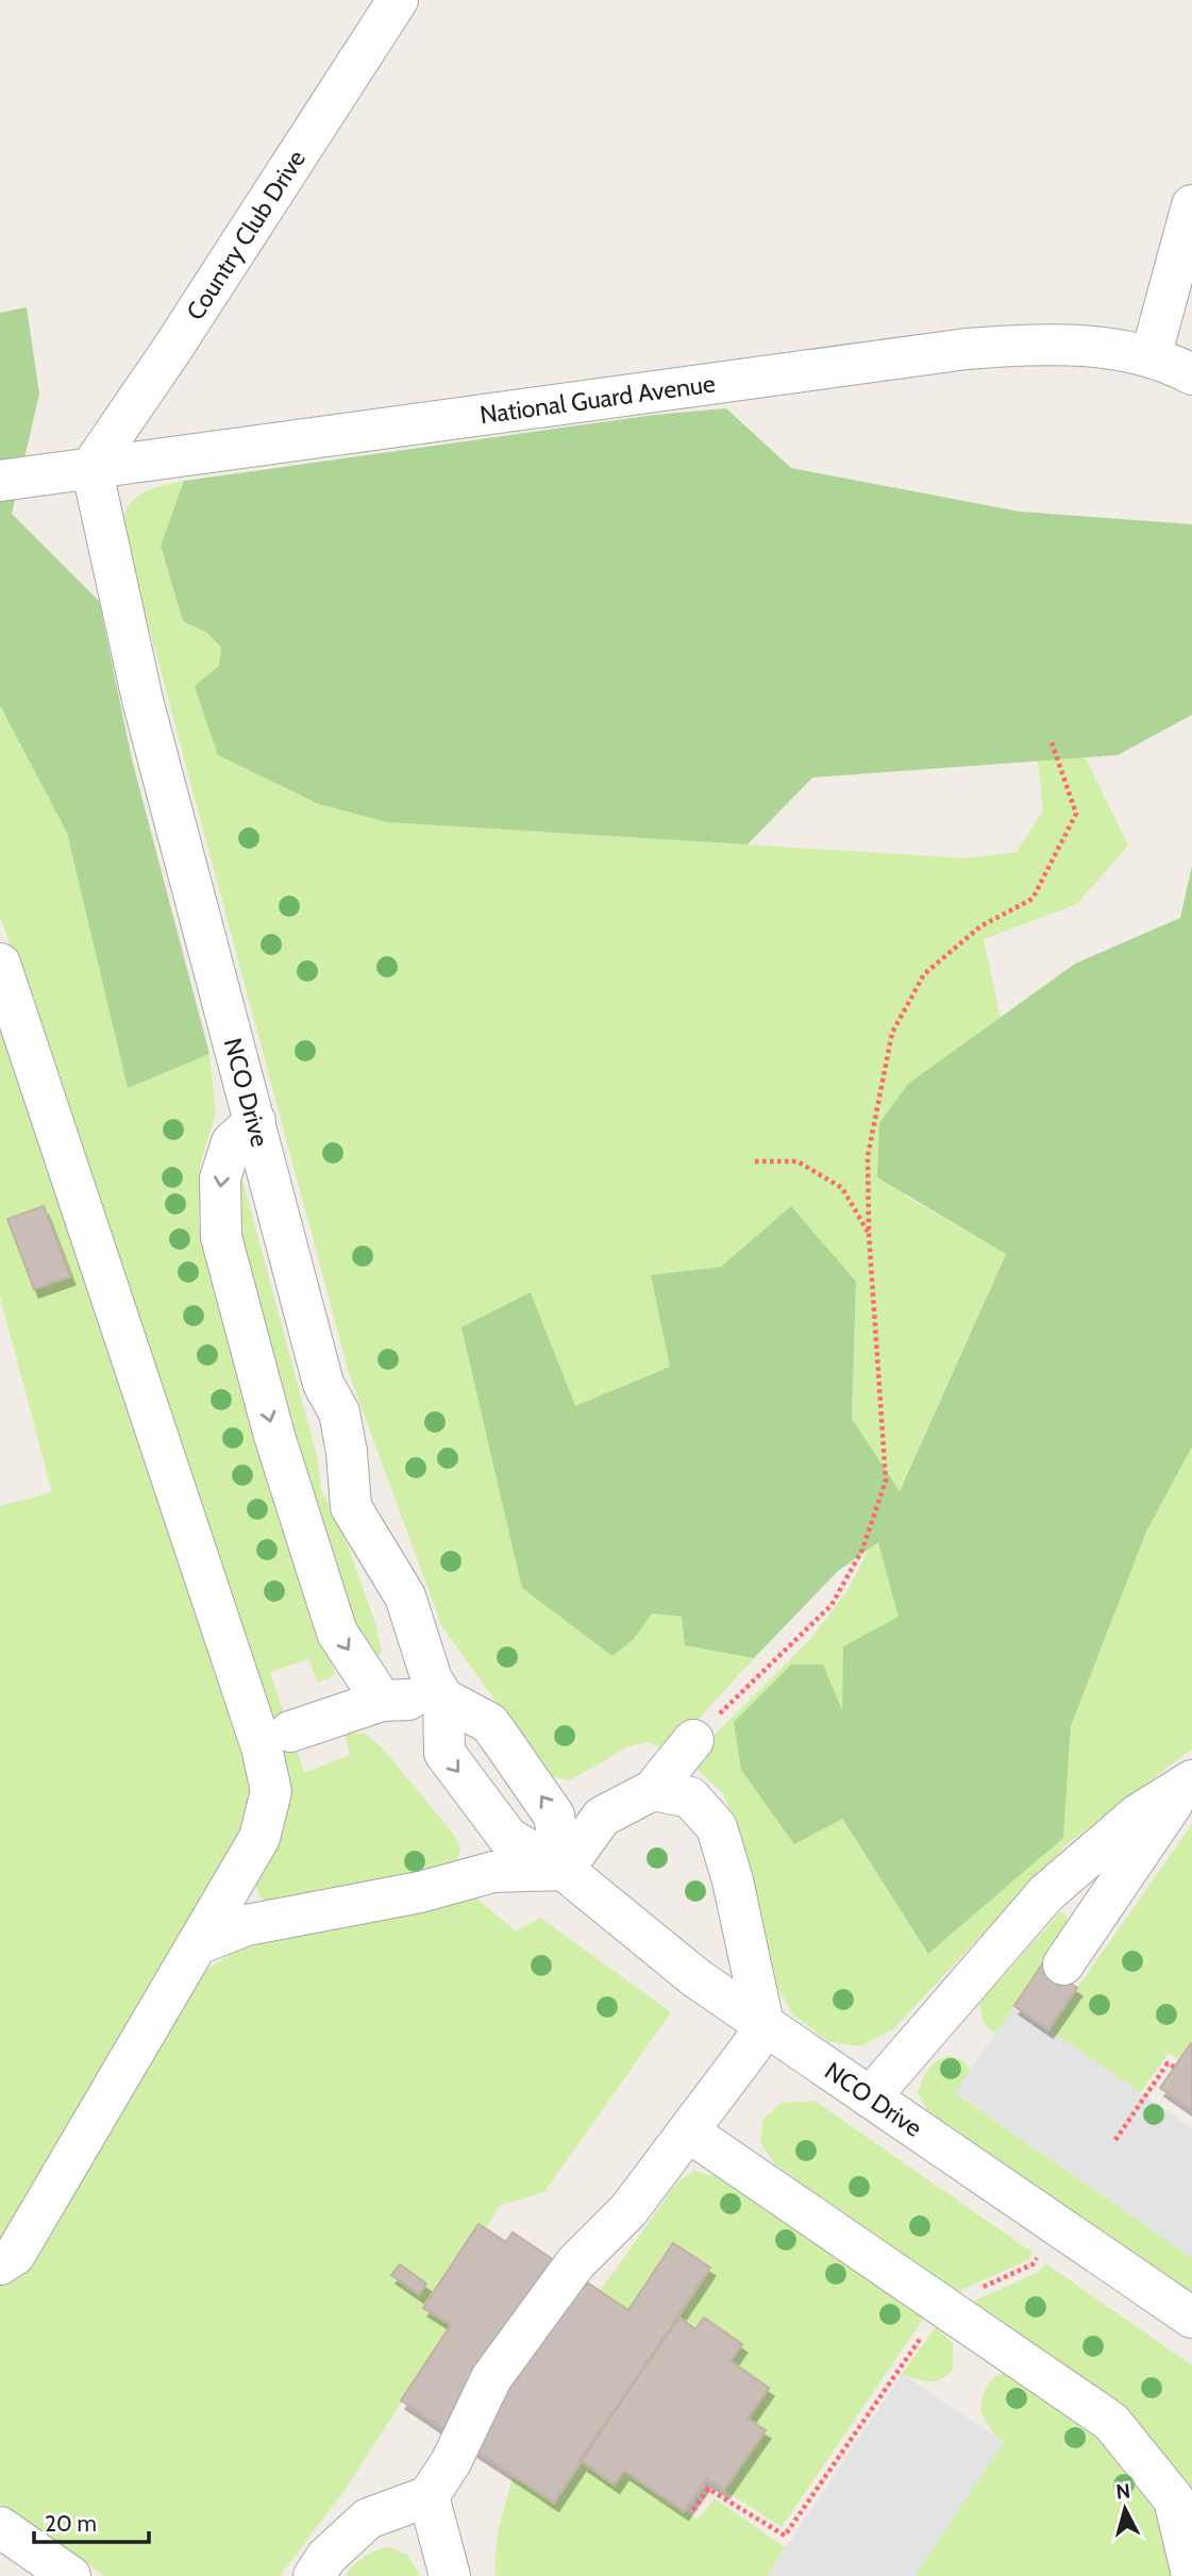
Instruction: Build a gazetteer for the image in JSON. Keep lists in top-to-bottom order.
{
  "streets": {
    "street": ["Country Club Drive", "National Guard Avenue", "NCO Drive"]
  },
  "crossings": [
    ["Country Club Drive", "National Guard Avenue"],
    ["Country Club Drive", "NCO Drive"],
    ["National Guard Avenue", "NCO Drive"]
  ],
  "scale_bar": "20 m",
  "north": "top"
}
